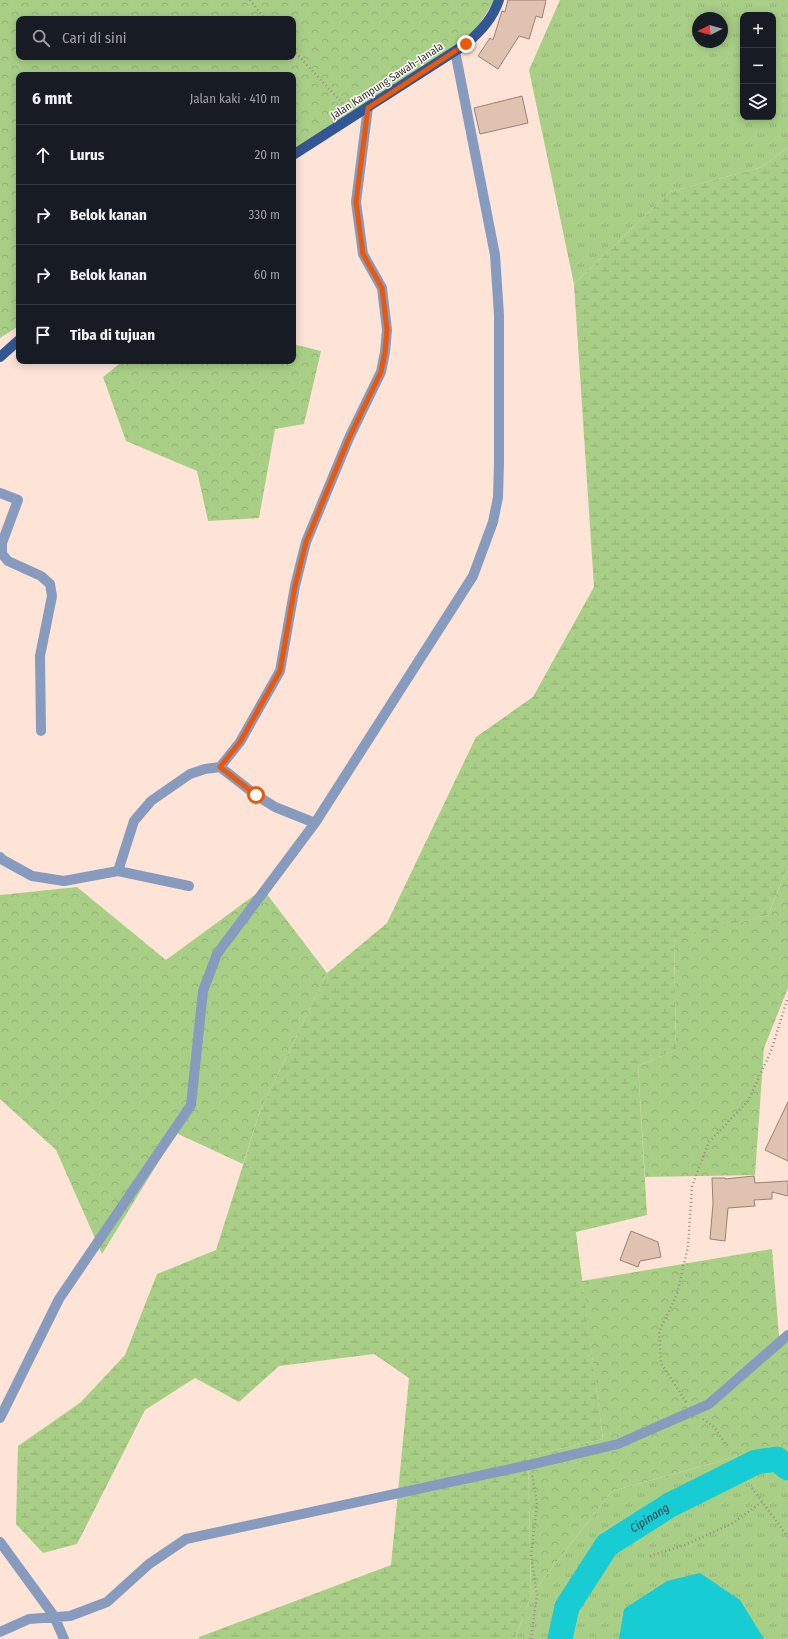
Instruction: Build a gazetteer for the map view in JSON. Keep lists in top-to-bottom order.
{
  "streets": {
    "main road": ["Jalan Kampung Sawah–Janala"]
  },
  "water": ["Cipinang"],
  "north": "left",
  "page": {
    "map_buttons": ["+", "−"],
    "search": "Cari di sini",
    "heading": ["6 mnt", "Jalan kaki · 410 m"],
    "list": [
      ["Lurus", "20 m"],
      ["Belok kanan", "330 m"],
      ["Belok kanan", "60 m"],
      "Tiba di tujuan"
    ]
  }
}
